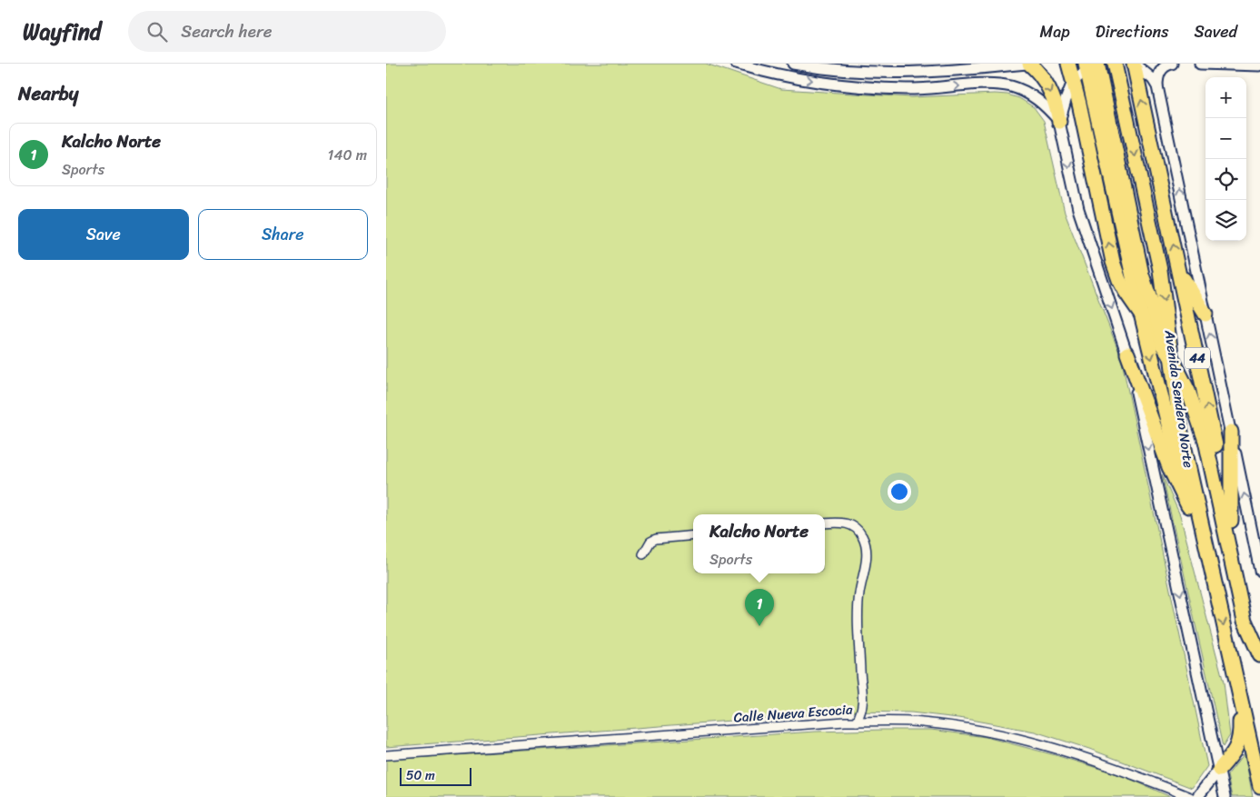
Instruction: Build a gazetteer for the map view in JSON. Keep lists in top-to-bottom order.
{
  "streets": {
    "main road": ["44", "Avenida Sendero Norte"],
    "street": ["Calle Nueva Escocia"]
  },
  "scale_bar": "50 m",
  "page": {
    "header": "Wayfind",
    "search": "Search here",
    "nav": ["Map", "Directions", "Saved"],
    "heading": "Nearby",
    "map_buttons": ["+", "−"],
    "list": [
      {
        "mark": "1",
        "name": "Kalcho Norte",
        "note": "Sports",
        "value": "140 m"
      }
    ],
    "buttons": ["Save", "Share"],
    "popup": ["Kalcho Norte", "Sports"],
    "pins": "1",
    "scale": "50 m"
  }
}
